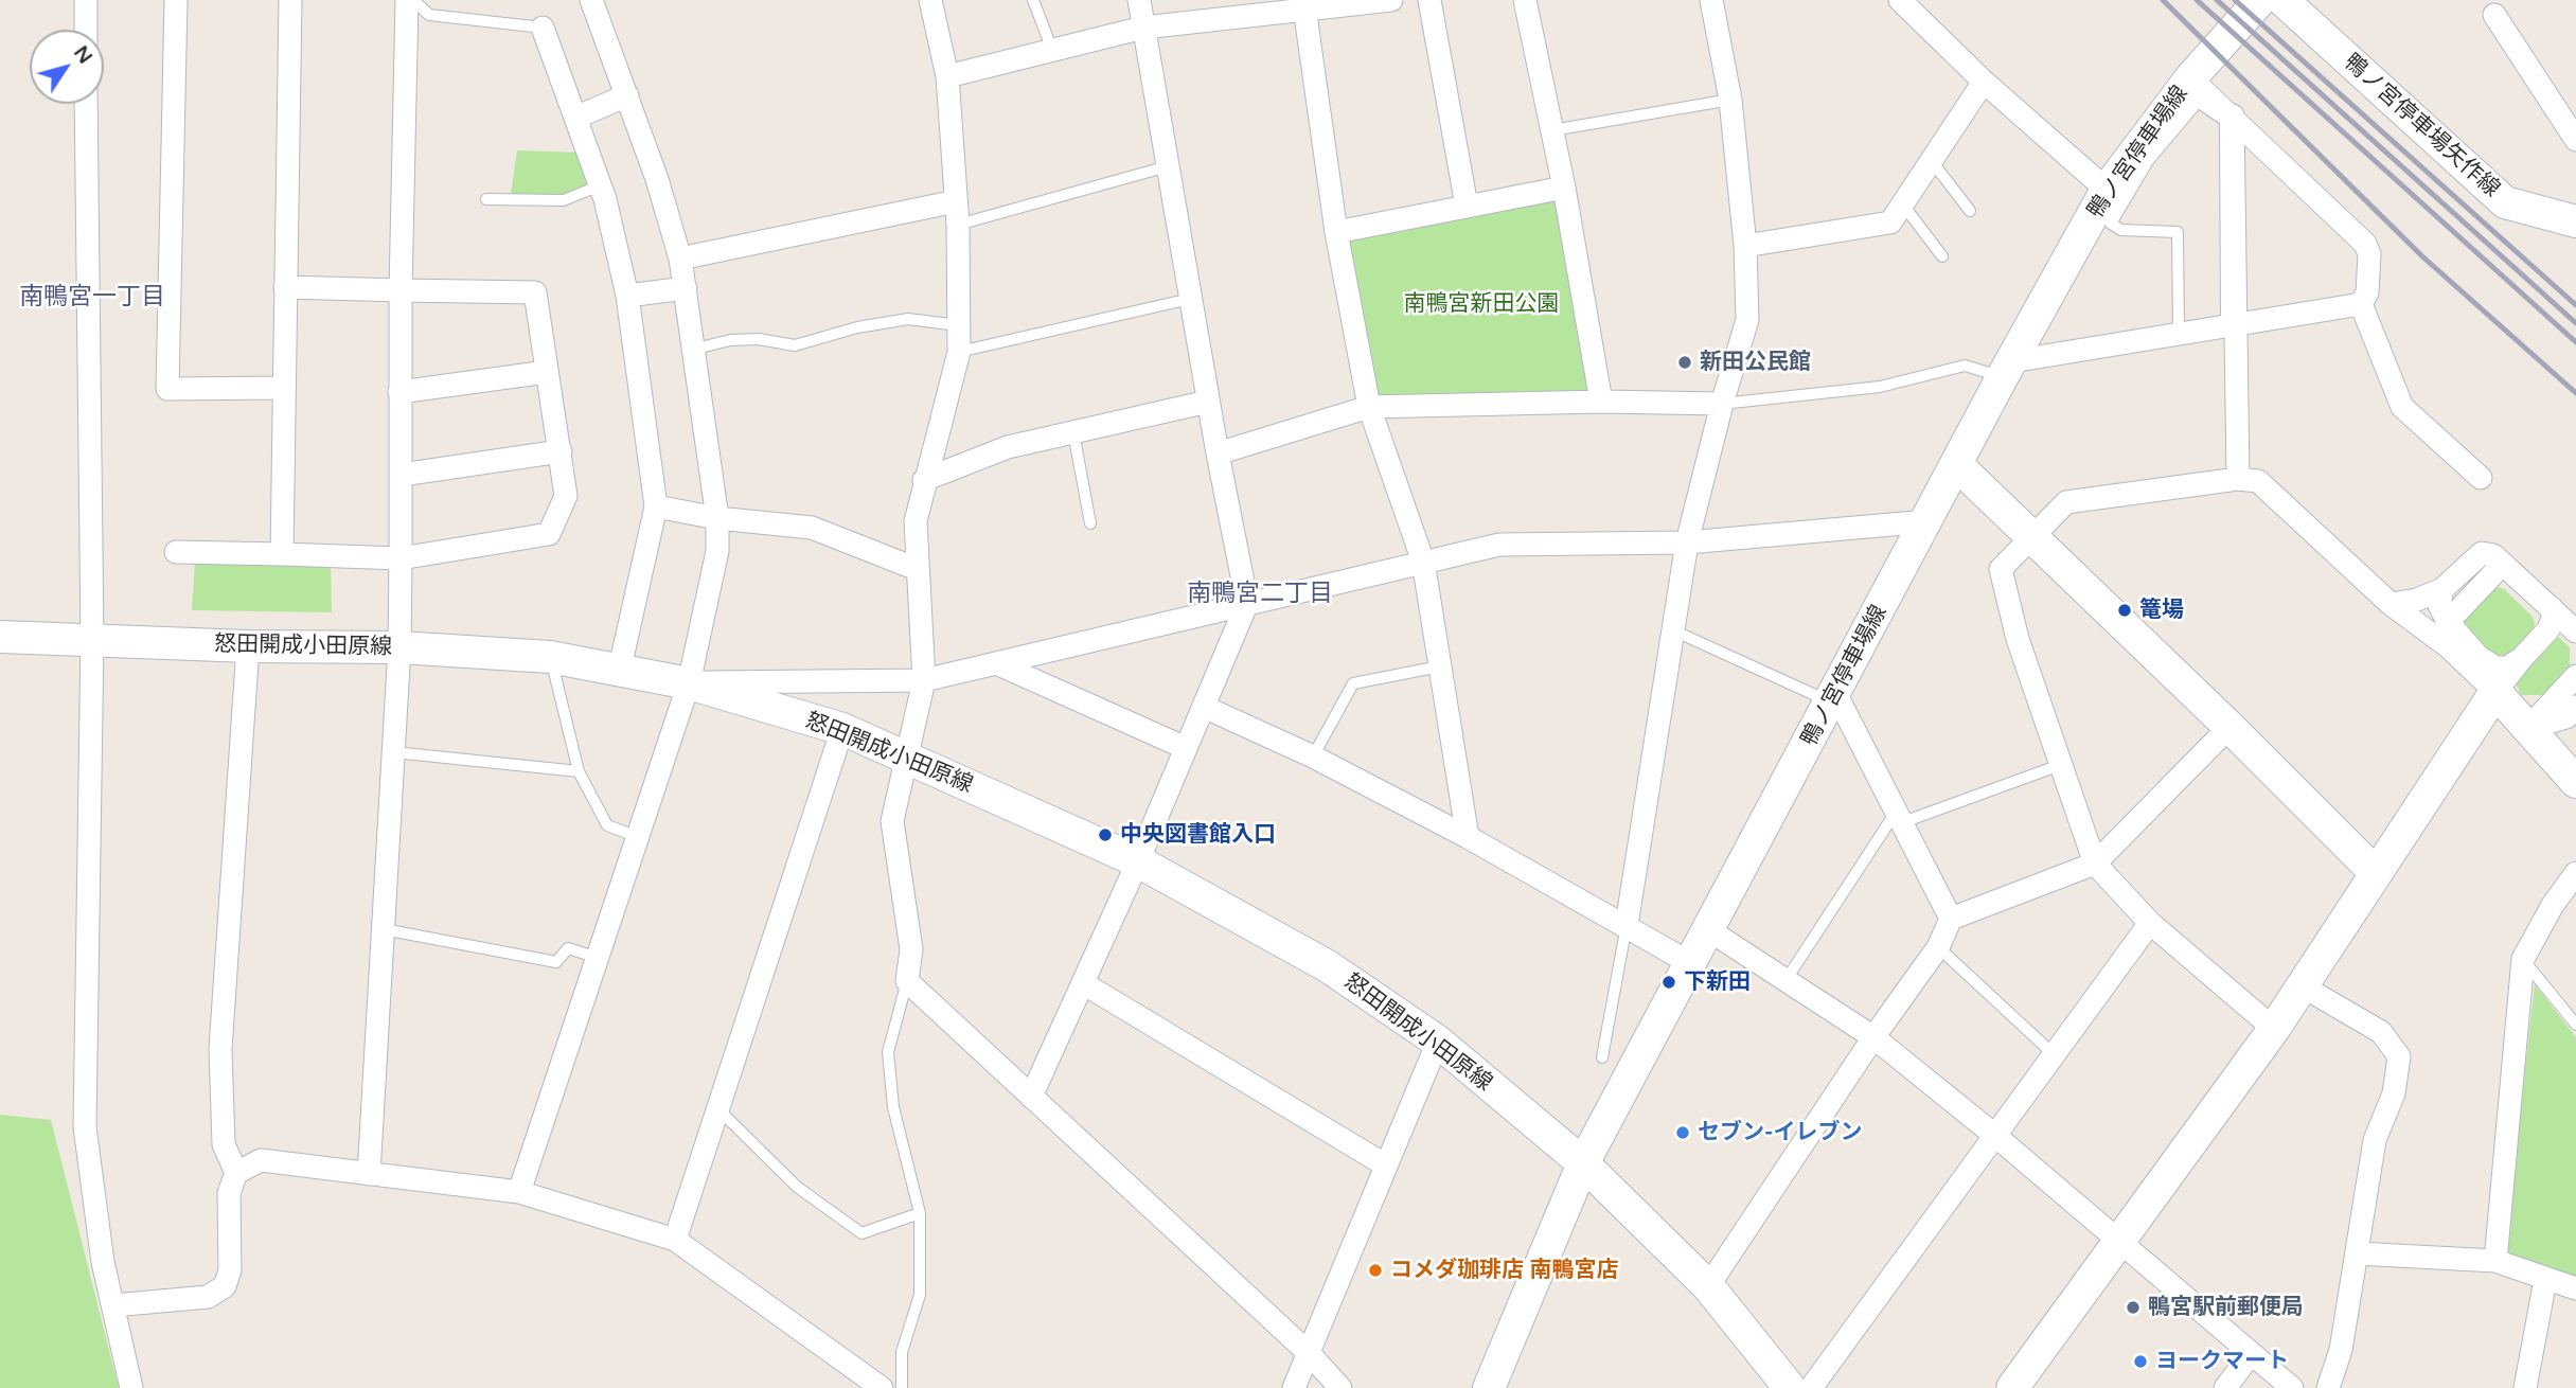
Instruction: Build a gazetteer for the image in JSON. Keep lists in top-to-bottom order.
{
  "streets": {
    "main road": ["鴨ノ宮停車場矢作線", "鴨ノ宮停車場線", "怒田開成小田原線"]
  },
  "crossings": [
    ["鴨ノ宮停車場線", "怒田開成小田原線"]
  ],
  "districts": ["南鴨宮一丁目", "南鴨宮二丁目"],
  "parks": ["南鴨宮新田公園"],
  "places": [
    "新田公民館",
    "篭場",
    "中央図書館入口",
    "下新田",
    "セブン-イレブン",
    "コメダ珈琲店 南鴨宮店",
    "鴨宮駅前郵便局",
    "ヨークマート"
  ],
  "north": "top right"
}
